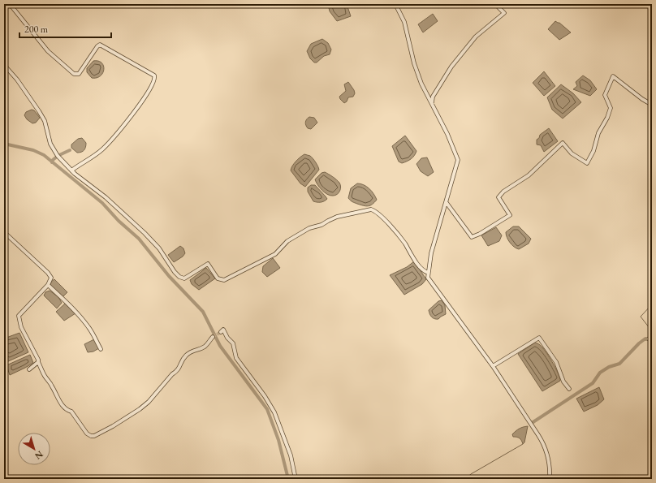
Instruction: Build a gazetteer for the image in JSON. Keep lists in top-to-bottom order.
{
  "scale_bar": "200 m",
  "north": "bottom right"
}
